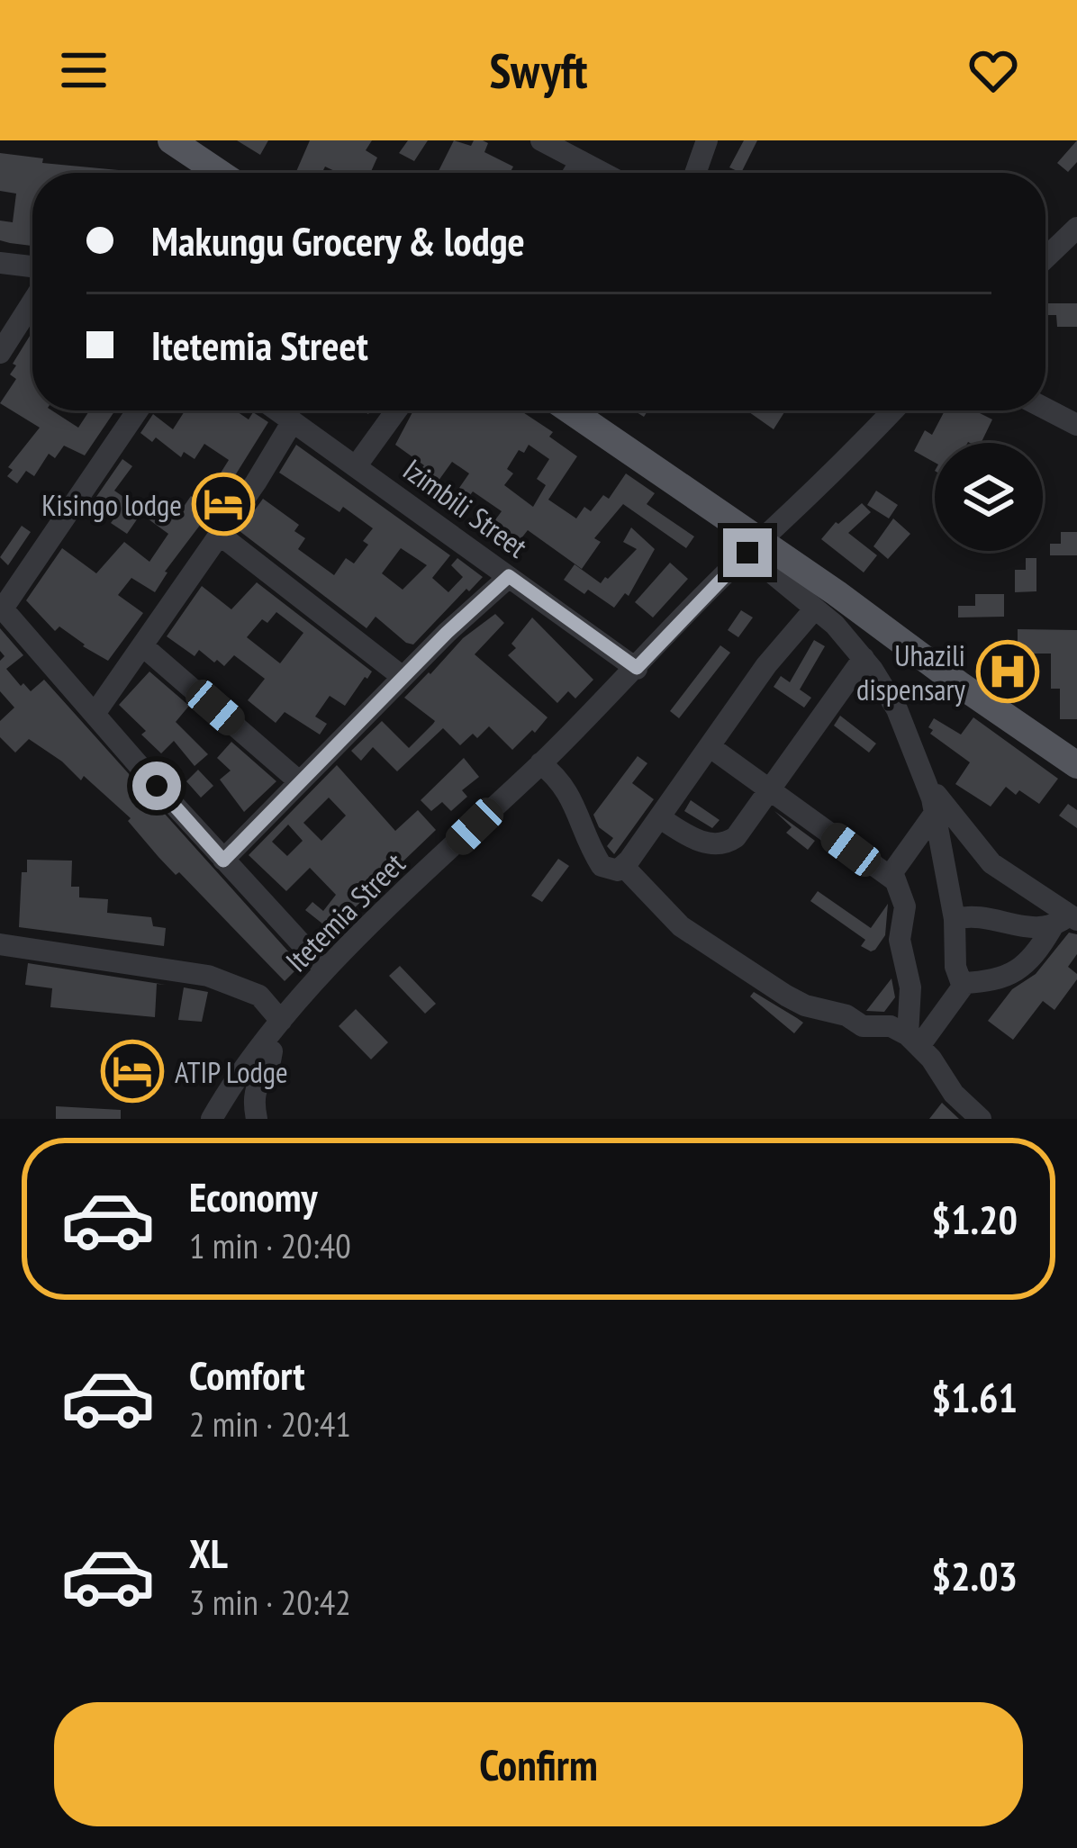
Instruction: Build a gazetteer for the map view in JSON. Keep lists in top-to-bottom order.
{
  "streets": {
    "street": ["Izimbili Street", "Itetemia Street"]
  },
  "crossings": [
    ["Izimbili Street", "Itetemia Street"]
  ],
  "places": {
    "hotel": ["Kisingo lodge", "ATIP Lodge"],
    "hospital": ["Uhazili dispensary"]
  },
  "page": {
    "header": "Swyft",
    "banner": ["Makungu Grocery & lodge", "Itetemia Street"],
    "list": [
      {
        "name": "Economy",
        "note": "1 min · 20:40",
        "value": "$1.20"
      },
      {
        "name": "Comfort",
        "note": "2 min · 20:41",
        "value": "$1.61"
      },
      {
        "name": "XL",
        "note": "3 min · 20:42",
        "value": "$2.03"
      }
    ],
    "buttons": "Confirm"
  }
}
